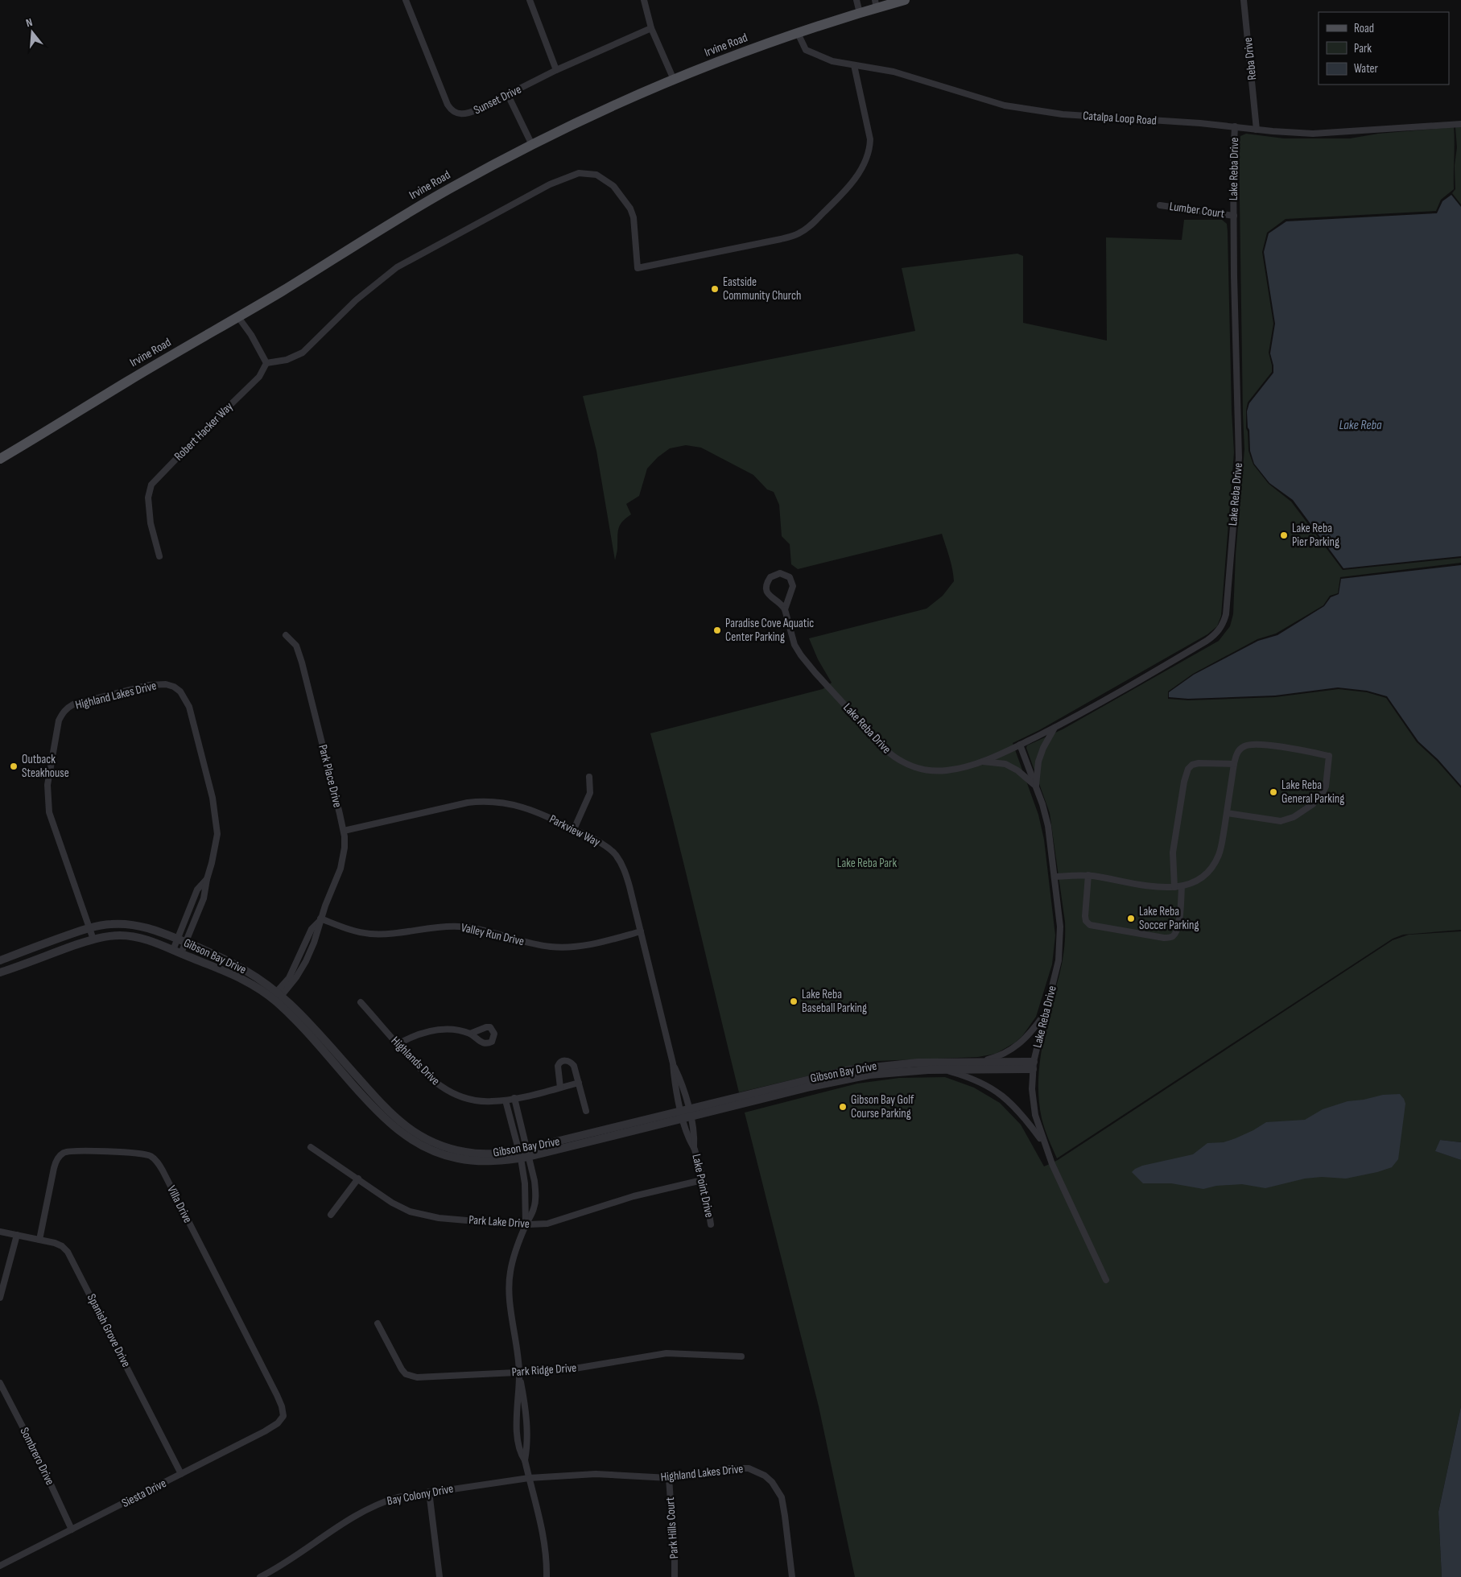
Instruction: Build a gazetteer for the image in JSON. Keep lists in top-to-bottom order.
{
  "streets": {
    "main road": ["Irvine Road"],
    "street": [
      "Reba Drive",
      "Sunset Drive",
      "Catalpa Loop Road",
      "Lake Reba Drive",
      "Lumber Court",
      "Robert Hacker Way",
      "Highland Lakes Drive",
      "Park Place Drive",
      "Parkview Way",
      "Valley Run Drive",
      "Gibson Bay Drive",
      "Highlands Drive",
      "Lake Point Drive",
      "Villa Drive",
      "Park Lake Drive",
      "Spanish Grove Drive",
      "Park Ridge Drive",
      "Sombrero Drive",
      "Siesta Drive",
      "Bay Colony Drive",
      "Park Hills Court"
    ]
  },
  "crossings": [
    ["Irvine Road", "Catalpa Loop Road"],
    ["Reba Drive", "Catalpa Loop Road"],
    ["Catalpa Loop Road", "Lake Reba Drive"],
    ["Lake Reba Drive", "Lumber Court"],
    ["Lake Reba Drive", "Gibson Bay Drive"],
    ["Highland Lakes Drive", "Gibson Bay Drive"],
    ["Highland Lakes Drive", "Bay Colony Drive"],
    ["Highland Lakes Drive", "Park Hills Court"],
    ["Park Place Drive", "Parkview Way"],
    ["Park Place Drive", "Valley Run Drive"],
    ["Park Place Drive", "Gibson Bay Drive"],
    ["Parkview Way", "Valley Run Drive"],
    ["Parkview Way", "Gibson Bay Drive"],
    ["Parkview Way", "Lake Point Drive"],
    ["Gibson Bay Drive", "Lake Point Drive"],
    ["Lake Point Drive", "Park Lake Drive"],
    ["Villa Drive", "Spanish Grove Drive"],
    ["Villa Drive", "Siesta Drive"],
    ["Spanish Grove Drive", "Siesta Drive"],
    ["Sombrero Drive", "Siesta Drive"]
  ],
  "water": ["Lake Reba"],
  "parks": ["Lake Reba Park"],
  "places": [
    "Eastside Community Church",
    "Lake Reba Pier Parking",
    "Paradise Cove Aquatic Center Parking",
    "Outback Steakhouse",
    "Lake Reba General Parking",
    "Lake Reba Soccer Parking",
    "Lake Reba Baseball Parking",
    "Gibson Bay Golf Course Parking"
  ],
  "legend": ["Road", "Park", "Water"],
  "north": "top"
}
